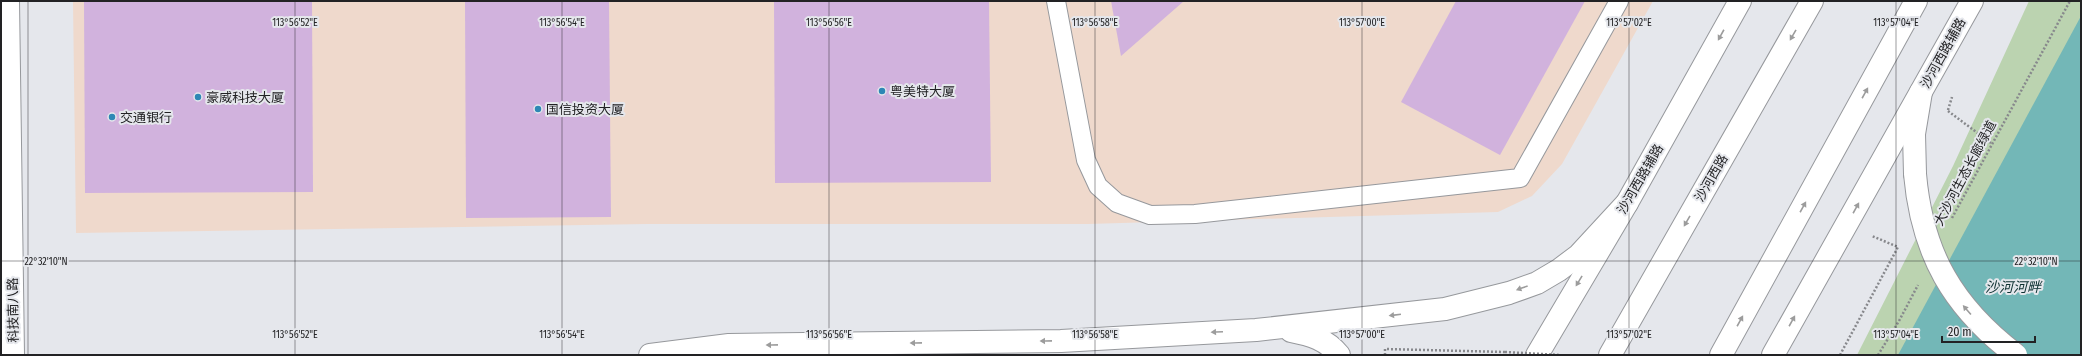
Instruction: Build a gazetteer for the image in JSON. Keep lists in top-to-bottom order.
{
  "streets": {
    "main road": ["沙河西路辅路", "沙河西路", "科技南八路"],
    "path": ["大沙河生态长廊绿道"]
  },
  "water": ["沙河河畔"],
  "places": [
    "粤美特大厦",
    "豪威科技大厦",
    "国信投资大厦",
    "交通银行"
  ],
  "scale_bar": "20 m",
  "coordinates": [
    "113°56'52\"E",
    "113°56'54\"E",
    "113°56'56\"E",
    "113°56'58\"E",
    "113°57'00\"E",
    "113°57'02\"E",
    "113°57'04\"E",
    "22°32'10\"N"
  ]
}
